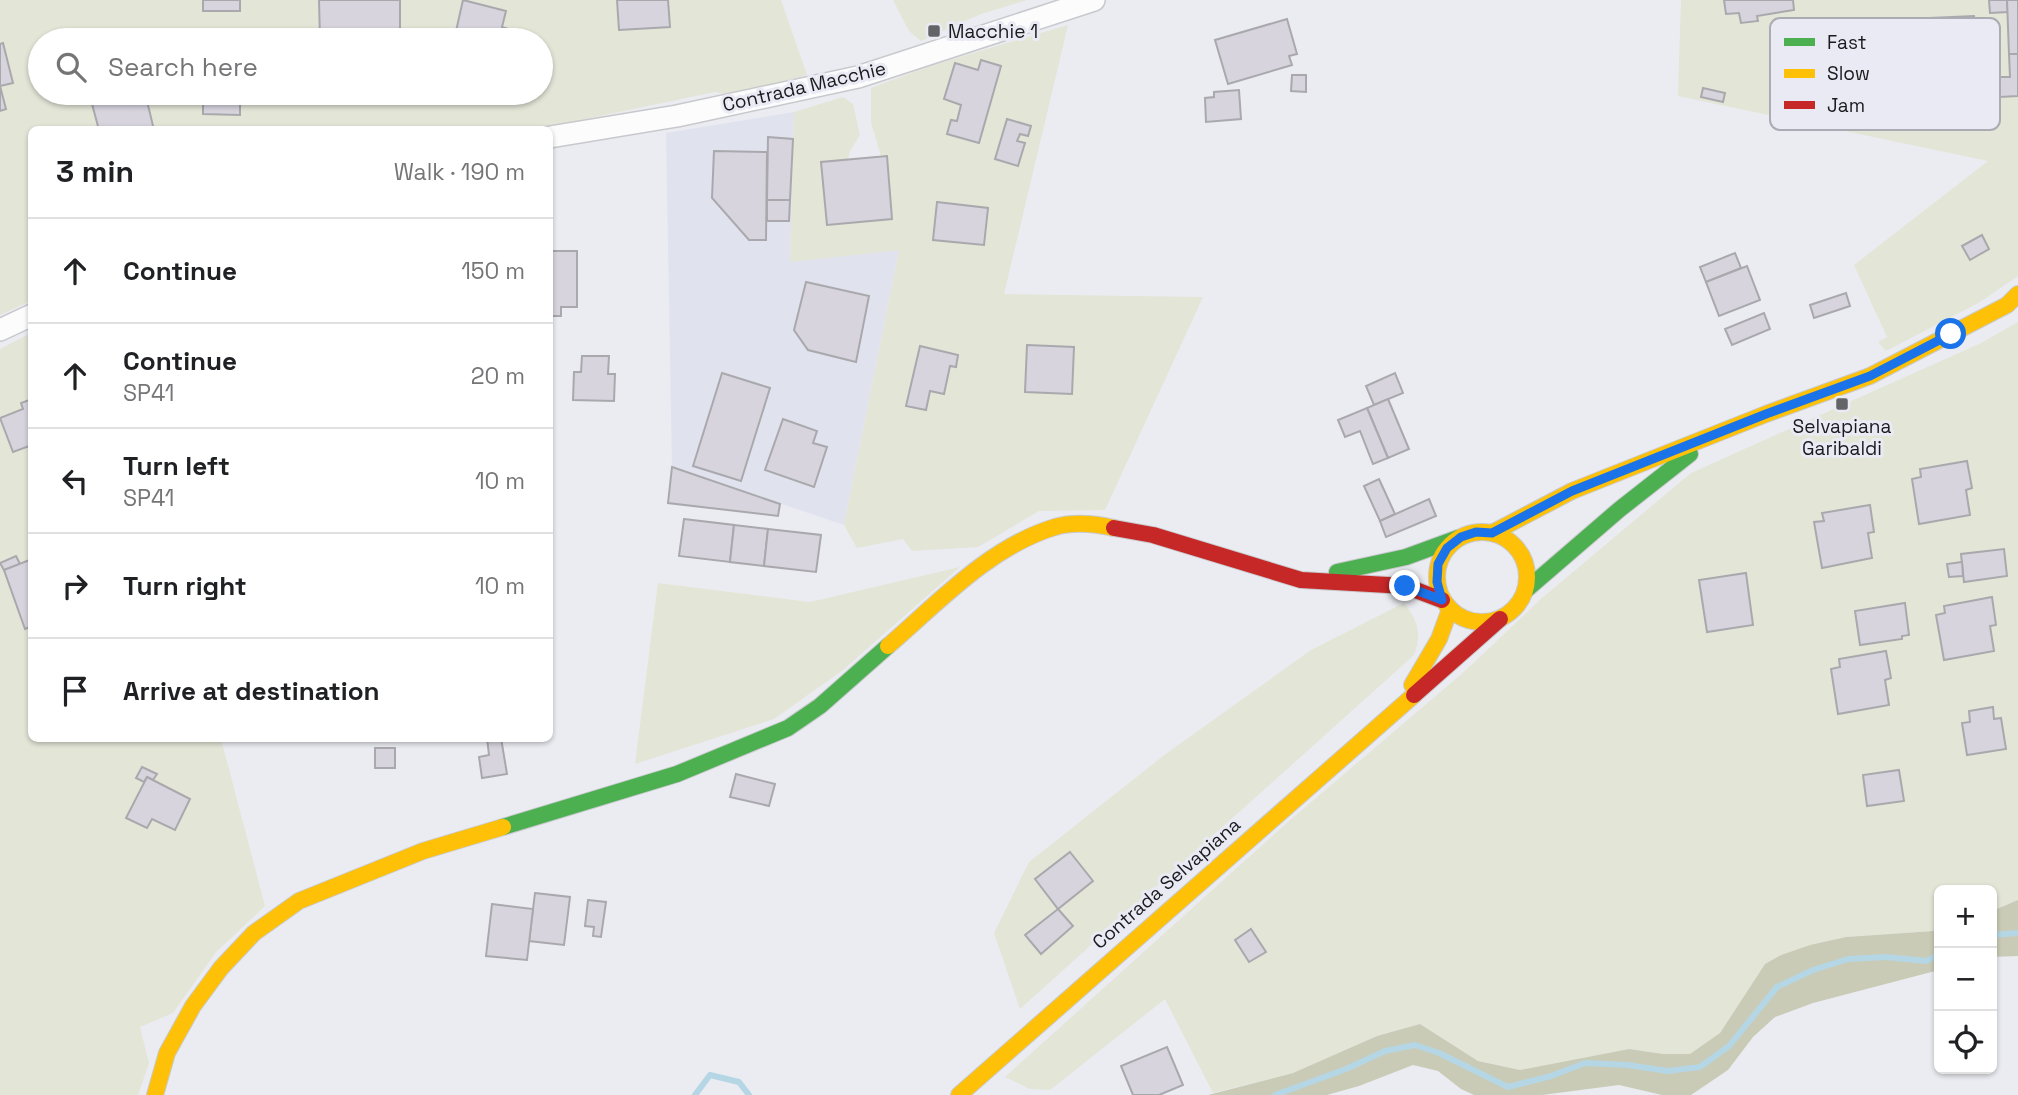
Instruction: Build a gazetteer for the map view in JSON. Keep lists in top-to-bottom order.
{
  "streets": {
    "main road": ["Contrada Selvapiana"],
    "street": ["Contrada Macchie"]
  },
  "places": {
    "transit": ["Macchie 1", "Selvapiana Garibaldi"]
  },
  "legend": ["Fast", "Slow", "Jam"],
  "page": {
    "search": "Search here",
    "heading": ["3 min", "Walk · 190 m"],
    "list": [
      ["Continue", "150 m"],
      ["Continue", "SP41", "20 m"],
      ["Turn left", "SP41", "10 m"],
      ["Turn right", "10 m"],
      "Arrive at destination"
    ],
    "map_buttons": ["+", "−"]
  }
}
